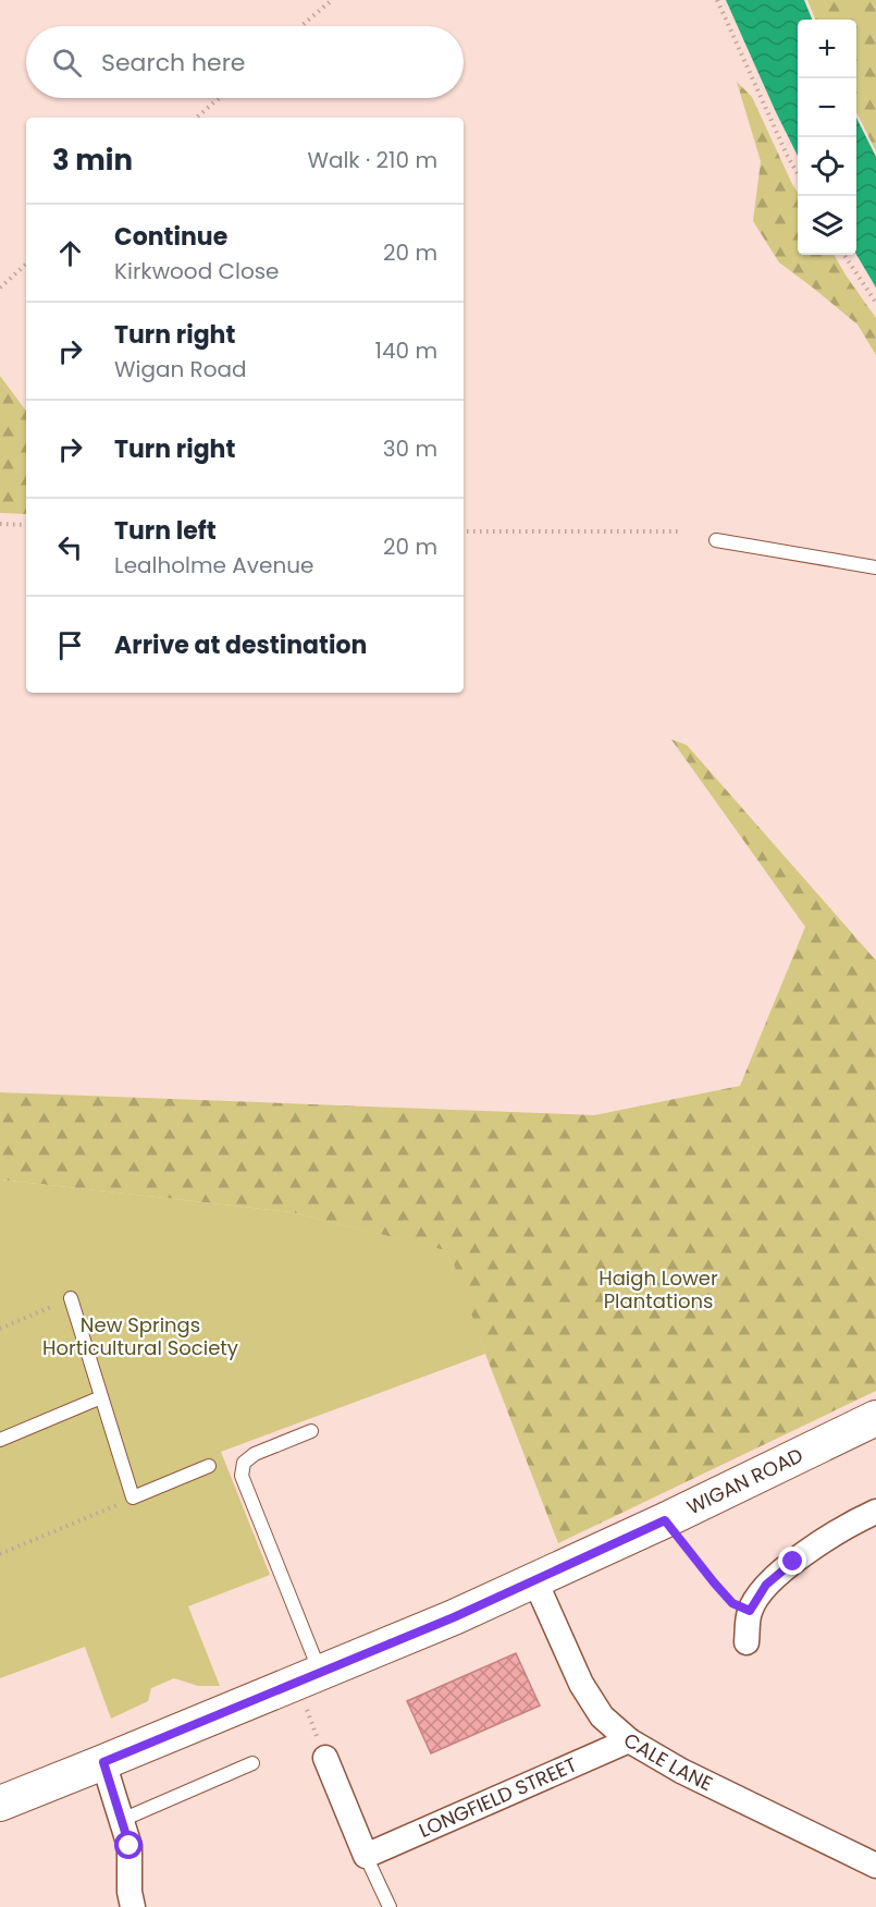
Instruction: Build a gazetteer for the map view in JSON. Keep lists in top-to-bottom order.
{
  "streets": {
    "main road": ["WIGAN ROAD"],
    "street": ["CALE LANE", "LONGFIELD STREET"]
  },
  "crossings": [
    ["WIGAN ROAD", "CALE LANE"],
    ["CALE LANE", "LONGFIELD STREET"]
  ],
  "parks": ["Haigh Lower Plantations", "New Springs Horticultural Society"],
  "page": {
    "map_buttons": ["+", "−"],
    "search": "Search here",
    "heading": ["3 min", "Walk · 210 m"],
    "list": [
      ["Continue", "Kirkwood Close", "20 m"],
      ["Turn right", "Wigan Road", "140 m"],
      ["Turn right", "30 m"],
      ["Turn left", "Lealholme Avenue", "20 m"],
      "Arrive at destination"
    ]
  }
}
